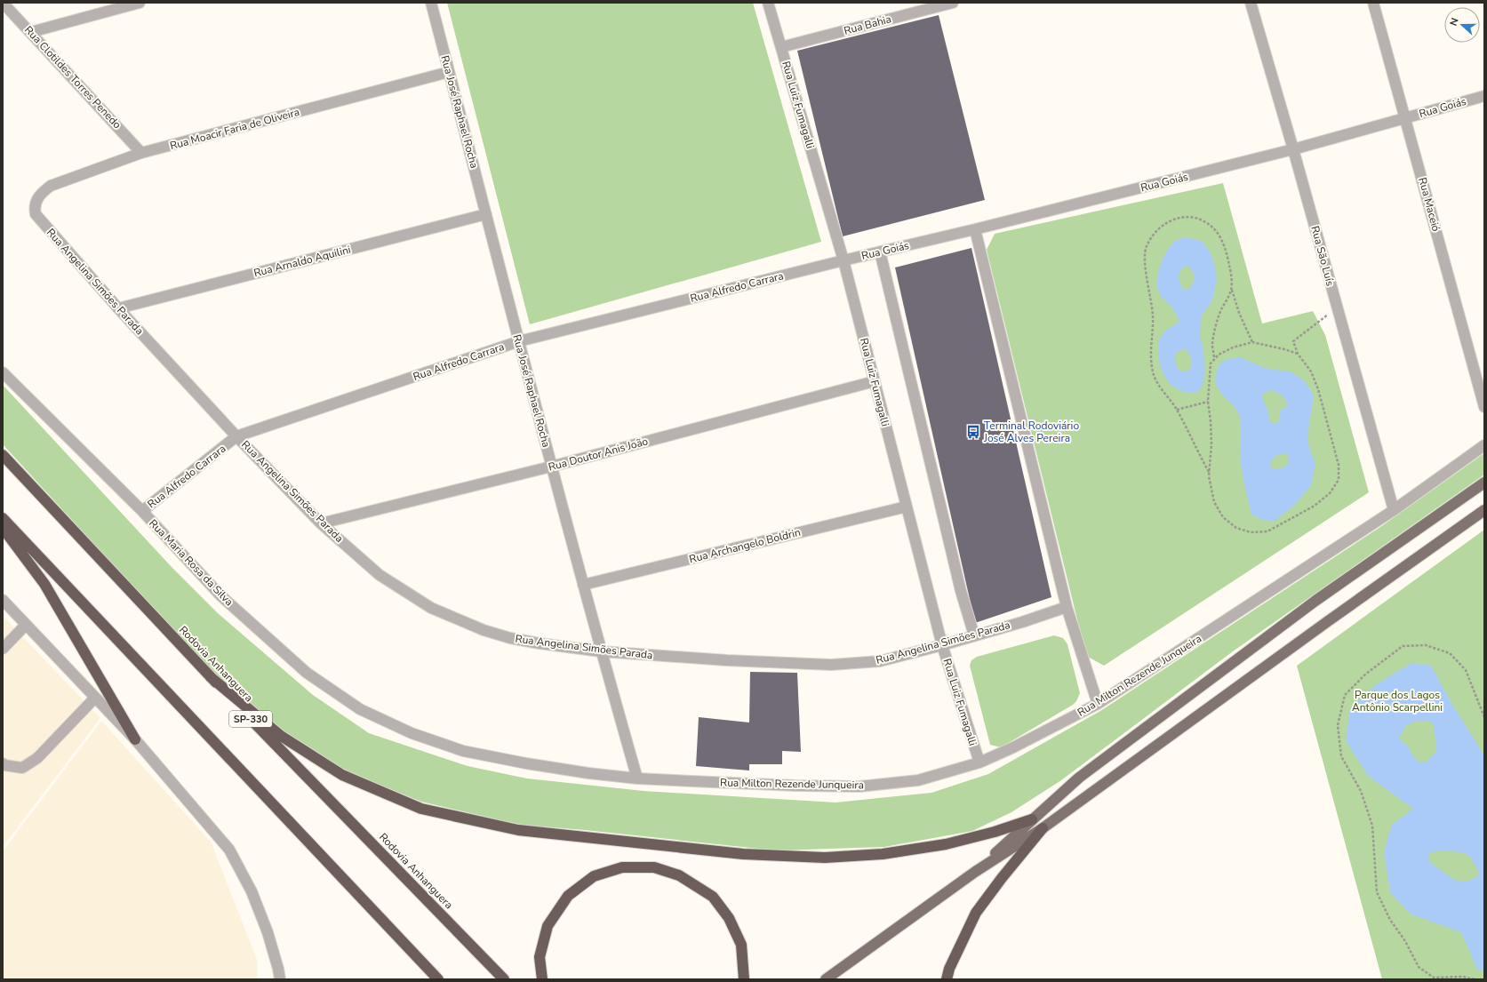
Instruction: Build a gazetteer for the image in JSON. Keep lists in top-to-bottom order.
{
  "streets": {
    "highway": ["Rodovia Anhanguera", "SP-330"],
    "street": [
      "Rua Bahia",
      "Rua Clotildes Torres Penedo",
      "Rua Luiz Fumagalli",
      "Rua Goiás",
      "Rua José Raphael Rocha",
      "Rua Moacir Faria de Oliveira",
      "Rua Maceió",
      "Rua São Luís",
      "Rua Arnaldo Aquilini",
      "Rua Angelina Simões Parada",
      "Rua Alfredo Carrara",
      "Rua Doutor Anis João",
      "Rua Archangelo Boldrin",
      "Rua Maria Rosa da Silva",
      "Rua Milton Rezende Junqueira"
    ]
  },
  "crossings": [
    ["Rua Bahia", "Rua Luiz Fumagalli"],
    ["Rua Clotildes Torres Penedo", "Rua Moacir Faria de Oliveira"],
    ["Rua Luiz Fumagalli", "Rua Goiás"],
    ["Rua Luiz Fumagalli", "Rua Angelina Simões Parada"],
    ["Rua Luiz Fumagalli", "Rua Alfredo Carrara"],
    ["Rua Luiz Fumagalli", "Rua Doutor Anis João"],
    ["Rua Luiz Fumagalli", "Rua Archangelo Boldrin"],
    ["Rua Luiz Fumagalli", "Rua Milton Rezende Junqueira"],
    ["Rua Goiás", "Rua Maceió"],
    ["Rua Goiás", "Rua São Luís"],
    ["Rua Goiás", "Rua Alfredo Carrara"],
    ["Rua José Raphael Rocha", "Rua Moacir Faria de Oliveira"],
    ["Rua José Raphael Rocha", "Rua Arnaldo Aquilini"],
    ["Rua José Raphael Rocha", "Rua Angelina Simões Parada"],
    ["Rua José Raphael Rocha", "Rua Alfredo Carrara"],
    ["Rua José Raphael Rocha", "Rua Doutor Anis João"],
    ["Rua José Raphael Rocha", "Rua Archangelo Boldrin"],
    ["Rua José Raphael Rocha", "Rua Milton Rezende Junqueira"],
    ["Rua Moacir Faria de Oliveira", "Rua Angelina Simões Parada"],
    ["Rua São Luís", "Rua Milton Rezende Junqueira"],
    ["Rua Arnaldo Aquilini", "Rua Angelina Simões Parada"],
    ["Rua Angelina Simões Parada", "Rua Alfredo Carrara"],
    ["Rua Angelina Simões Parada", "Rua Doutor Anis João"],
    ["Rua Alfredo Carrara", "Rua Maria Rosa da Silva"],
    ["Rua Maria Rosa da Silva", "Rua Milton Rezende Junqueira"]
  ],
  "parks": ["Parque dos Lagos Antônio Scarpellini"],
  "places": {
    "bus stop": ["Terminal Rodoviário José Alves Pereira"]
  },
  "north": "left"
}
